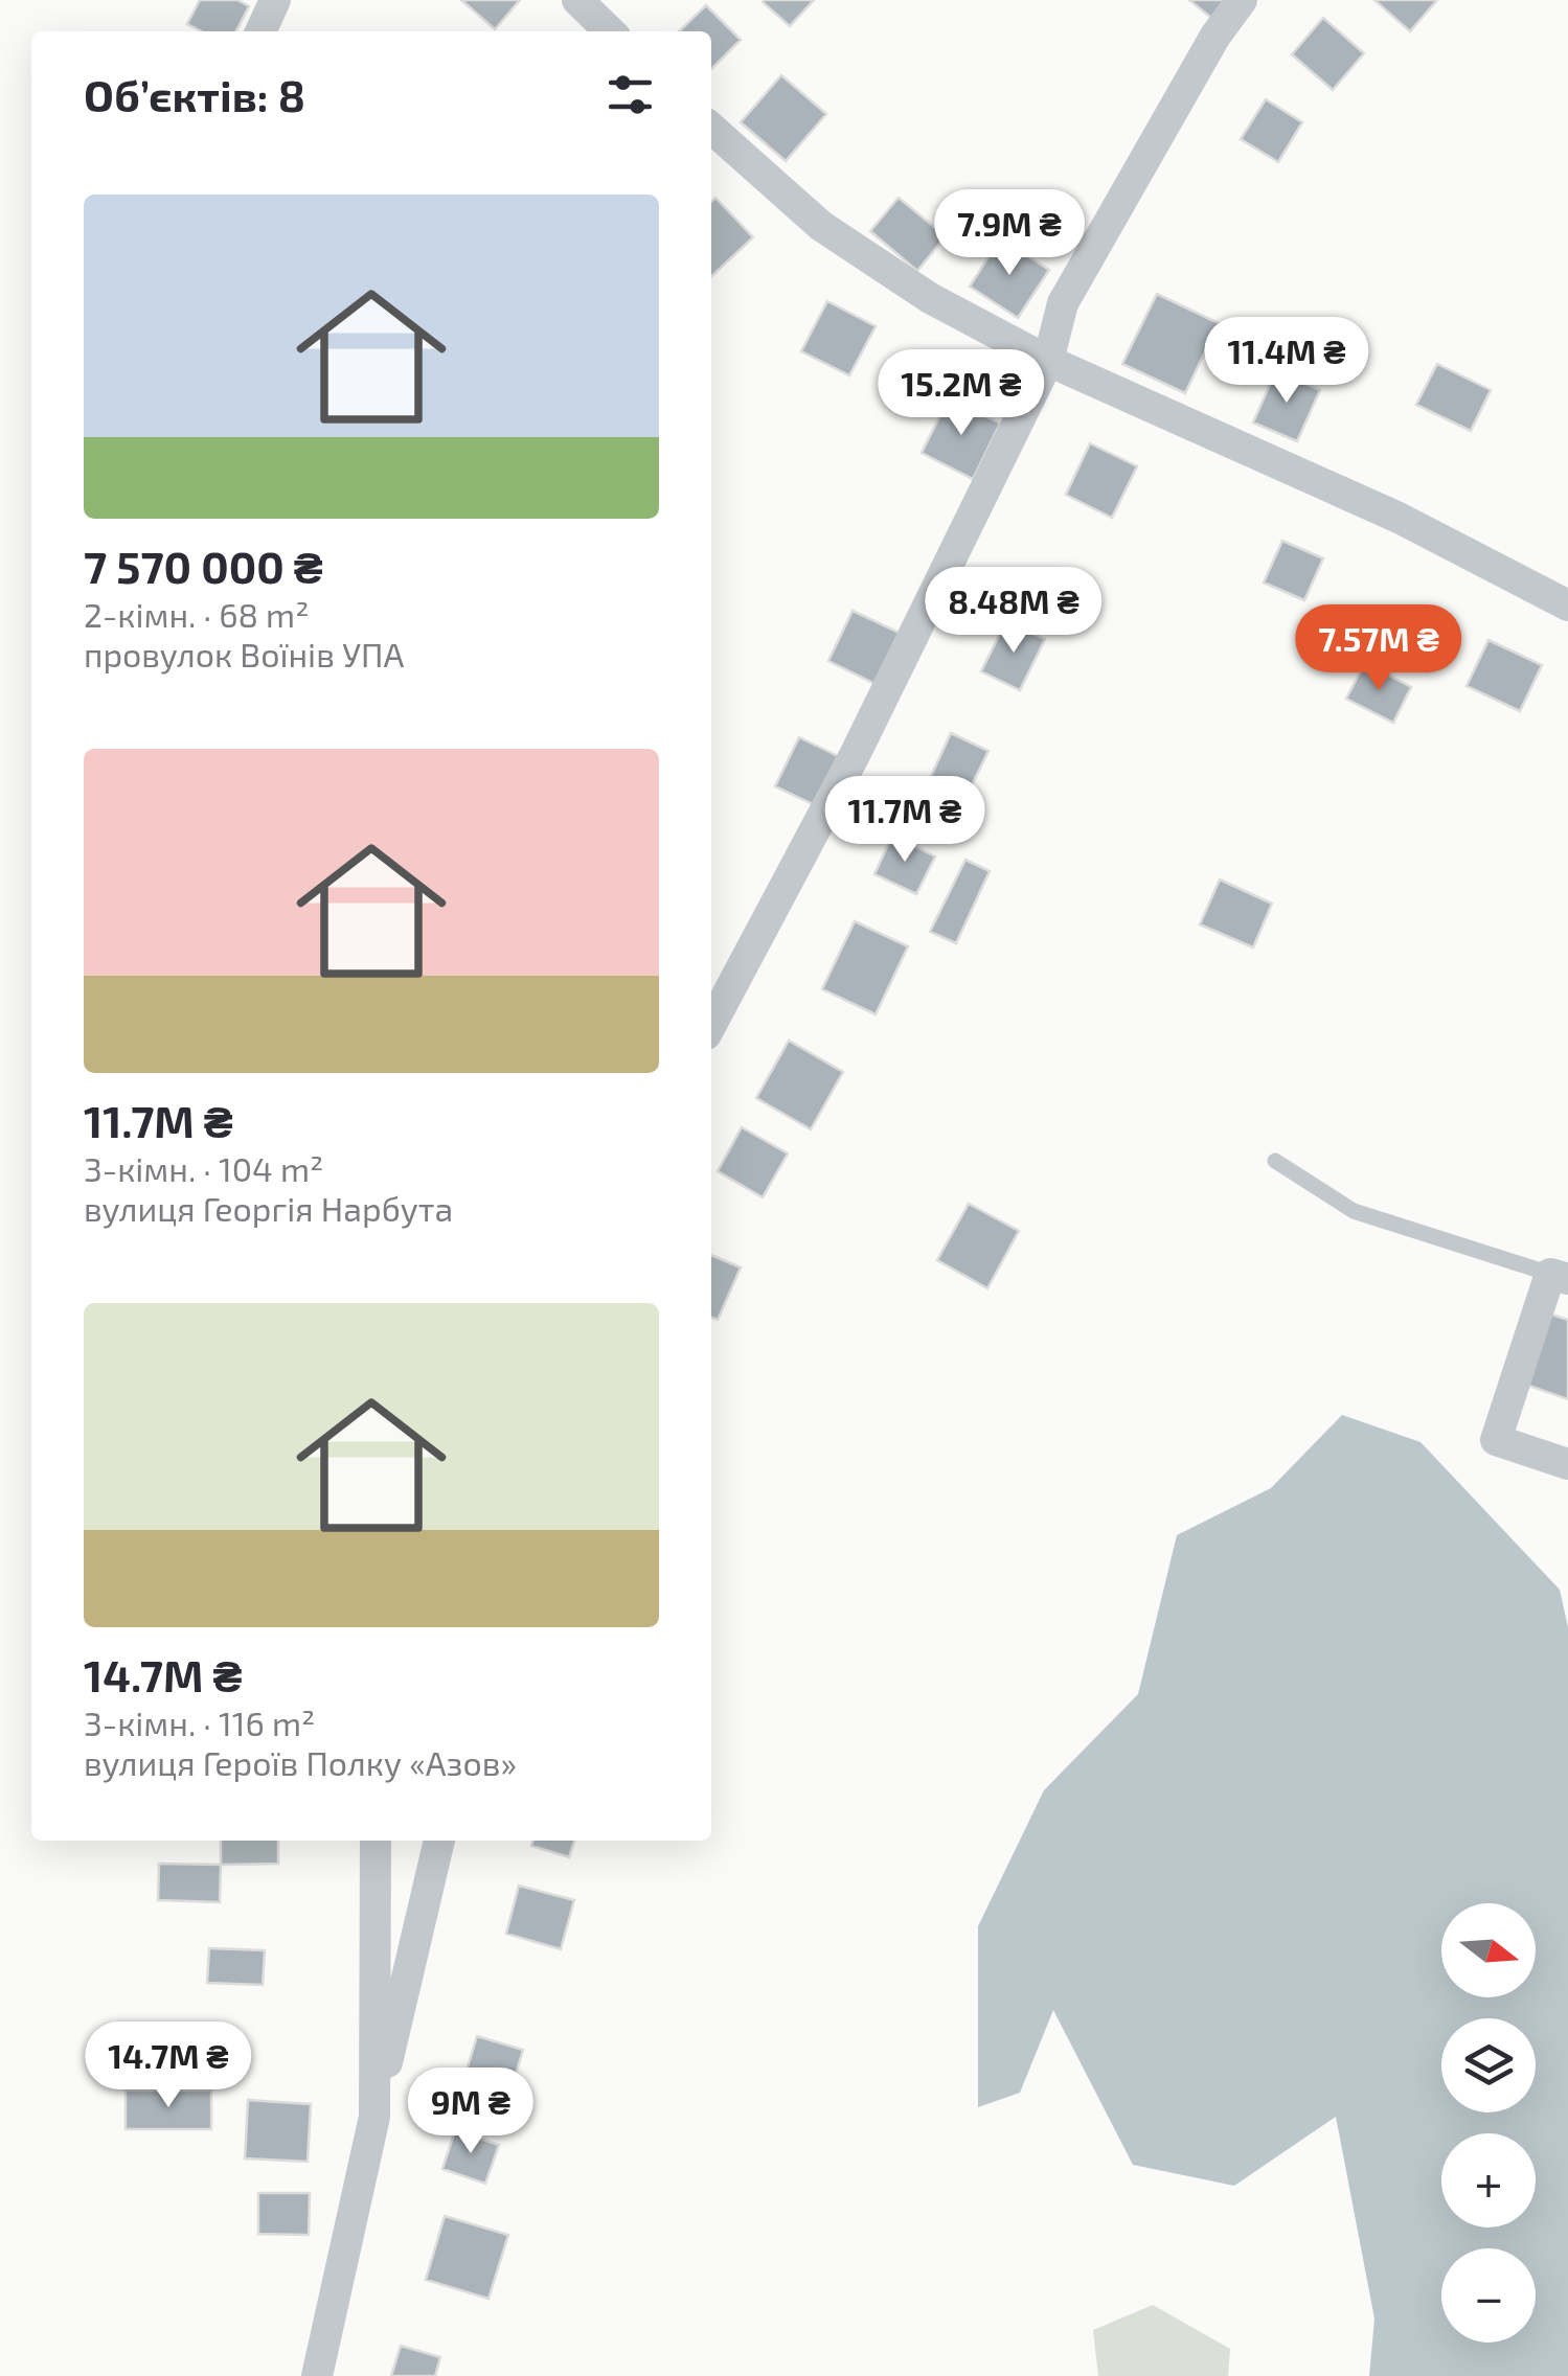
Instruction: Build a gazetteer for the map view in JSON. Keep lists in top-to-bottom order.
{
  "north": "right",
  "page": {
    "heading": "Об’єктів: 8",
    "list": [
      {
        "name": "7 570 000 ₴",
        "note": "2-кімн. · 68 m² · провулок Воїнів УПА"
      },
      {
        "name": "11.7M ₴",
        "note": "3-кімн. · 104 m² · вулиця Георгія Нарбута"
      },
      {
        "name": "14.7M ₴",
        "note": "3-кімн. · 116 m² · вулиця Героїв Полку «Азов»"
      }
    ],
    "price": [
      "7.9M ₴",
      "11.4M ₴",
      "15.2M ₴",
      "8.48M ₴",
      "7.57M ₴",
      "11.7M ₴",
      "14.7M ₴",
      "9M ₴"
    ],
    "map_buttons": ["+", "−"]
  }
}
